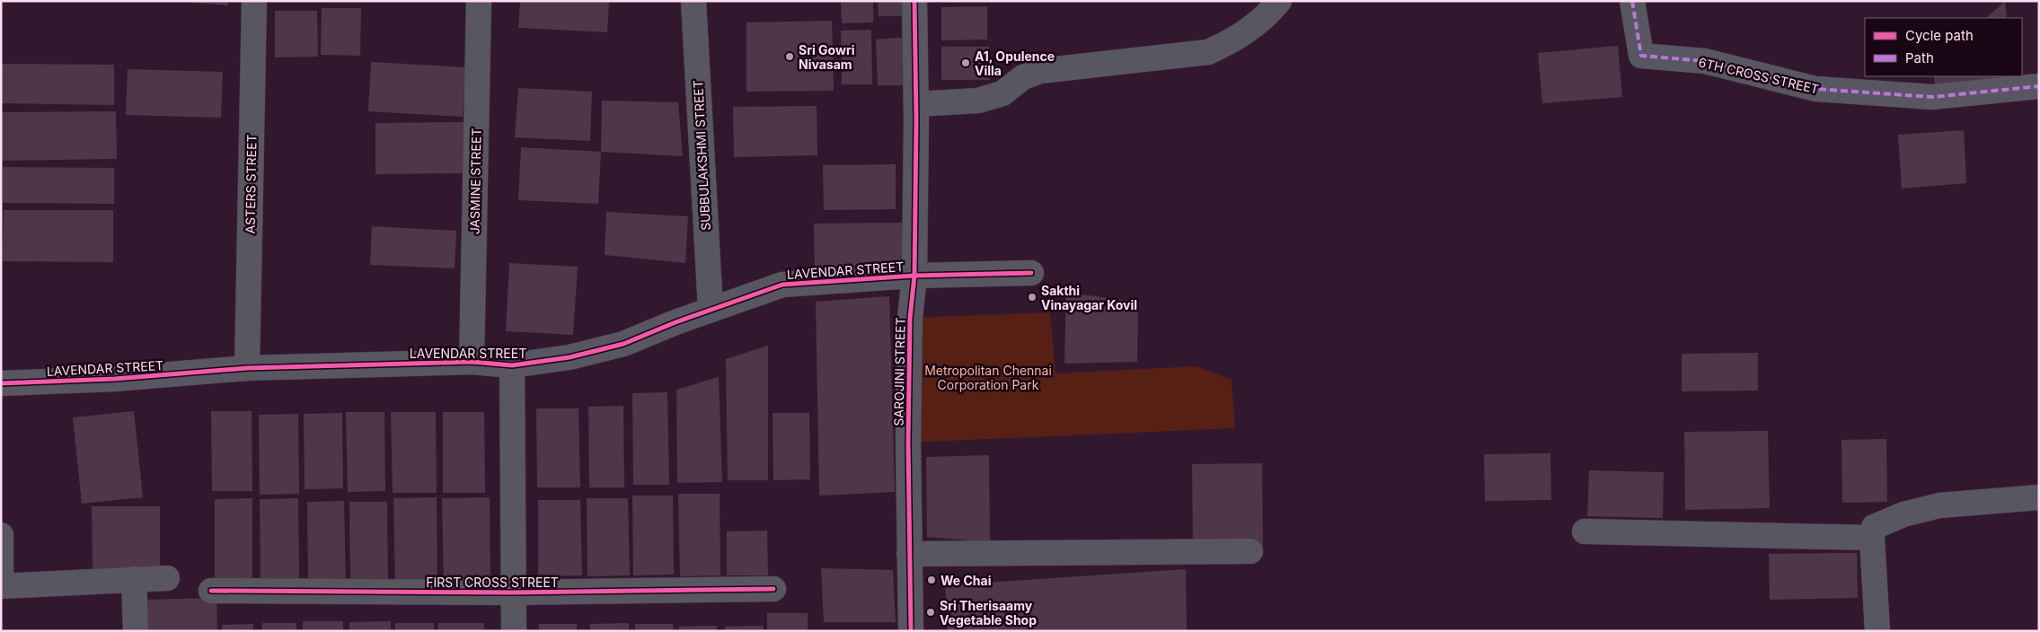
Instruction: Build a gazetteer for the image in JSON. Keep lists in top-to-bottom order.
{
  "streets": {
    "street": [
      "6TH CROSS STREET",
      "SUBBULAKSHMI STREET",
      "JASMINE STREET",
      "ASTERS STREET",
      "LAVENDAR STREET",
      "SAROJINI STREET",
      "FIRST CROSS STREET"
    ]
  },
  "crossings": [
    ["SUBBULAKSHMI STREET", "LAVENDAR STREET"],
    ["JASMINE STREET", "LAVENDAR STREET"],
    ["ASTERS STREET", "LAVENDAR STREET"],
    ["LAVENDAR STREET", "SAROJINI STREET"]
  ],
  "parks": ["Metropolitan Chennai Corporation Park"],
  "places": [
    "Sri Gowri Nivasam",
    "A1, Opulence Villa",
    "Sakthi Vinayagar Kovil",
    "We Chai",
    "Sri Therisaamy Vegetable Shop"
  ],
  "legend": ["Cycle path", "Path"]
}
